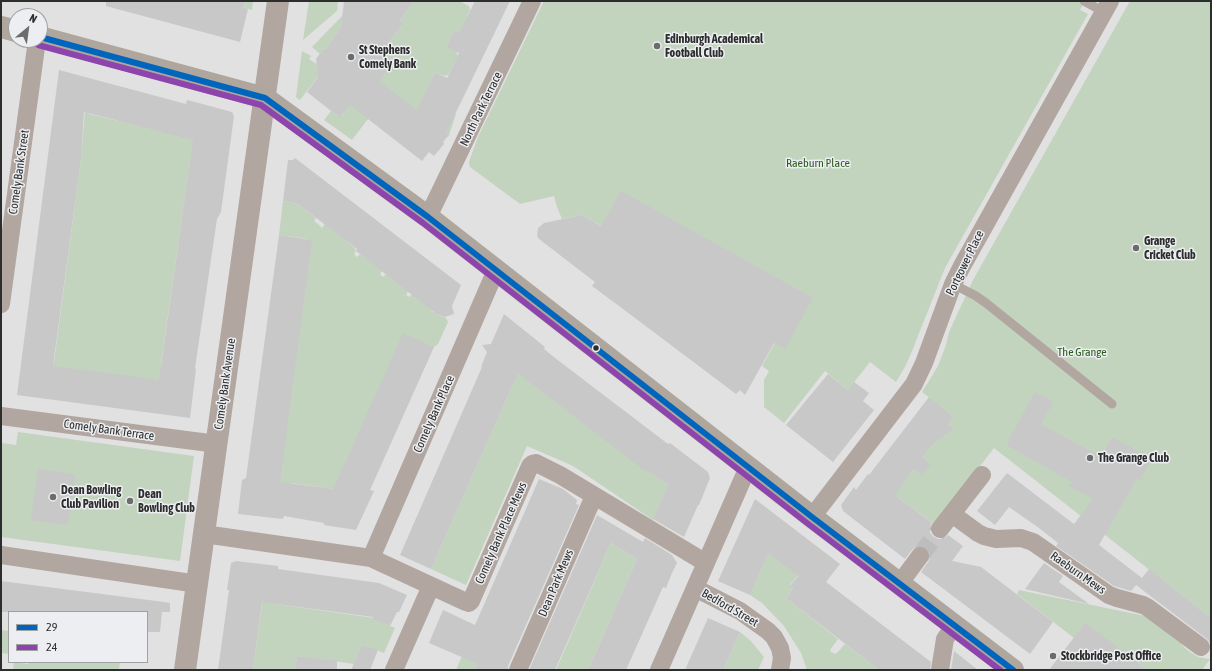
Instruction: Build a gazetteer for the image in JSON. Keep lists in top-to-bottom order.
{
  "streets": {
    "street": [
      "North Park Terrace",
      "Comely Bank Street",
      "Portgower Place",
      "Comely Bank Avenue",
      "Comely Bank Place",
      "Comely Bank Terrace",
      "Comely Bank Place Mews",
      "Raeburn Mews",
      "Dean Park Mews",
      "Bedford Street"
    ]
  },
  "crossings": [
    ["Comely Bank Avenue", "Comely Bank Terrace"],
    ["Comely Bank Place Mews", "Dean Park Mews"]
  ],
  "parks": ["Raeburn Place", "The Grange"],
  "places": [
    "Edinburgh Academical Football Club",
    "St Stephens Comely Bank",
    "Grange Cricket Club",
    "The Grange Club",
    "Dean Bowling Club Pavilion",
    "Dean Bowling Club",
    "Stockbridge Post Office"
  ],
  "lines": ["transit line 29", "transit line 24"],
  "legend": ["29", "24"],
  "north": "top right"
}
